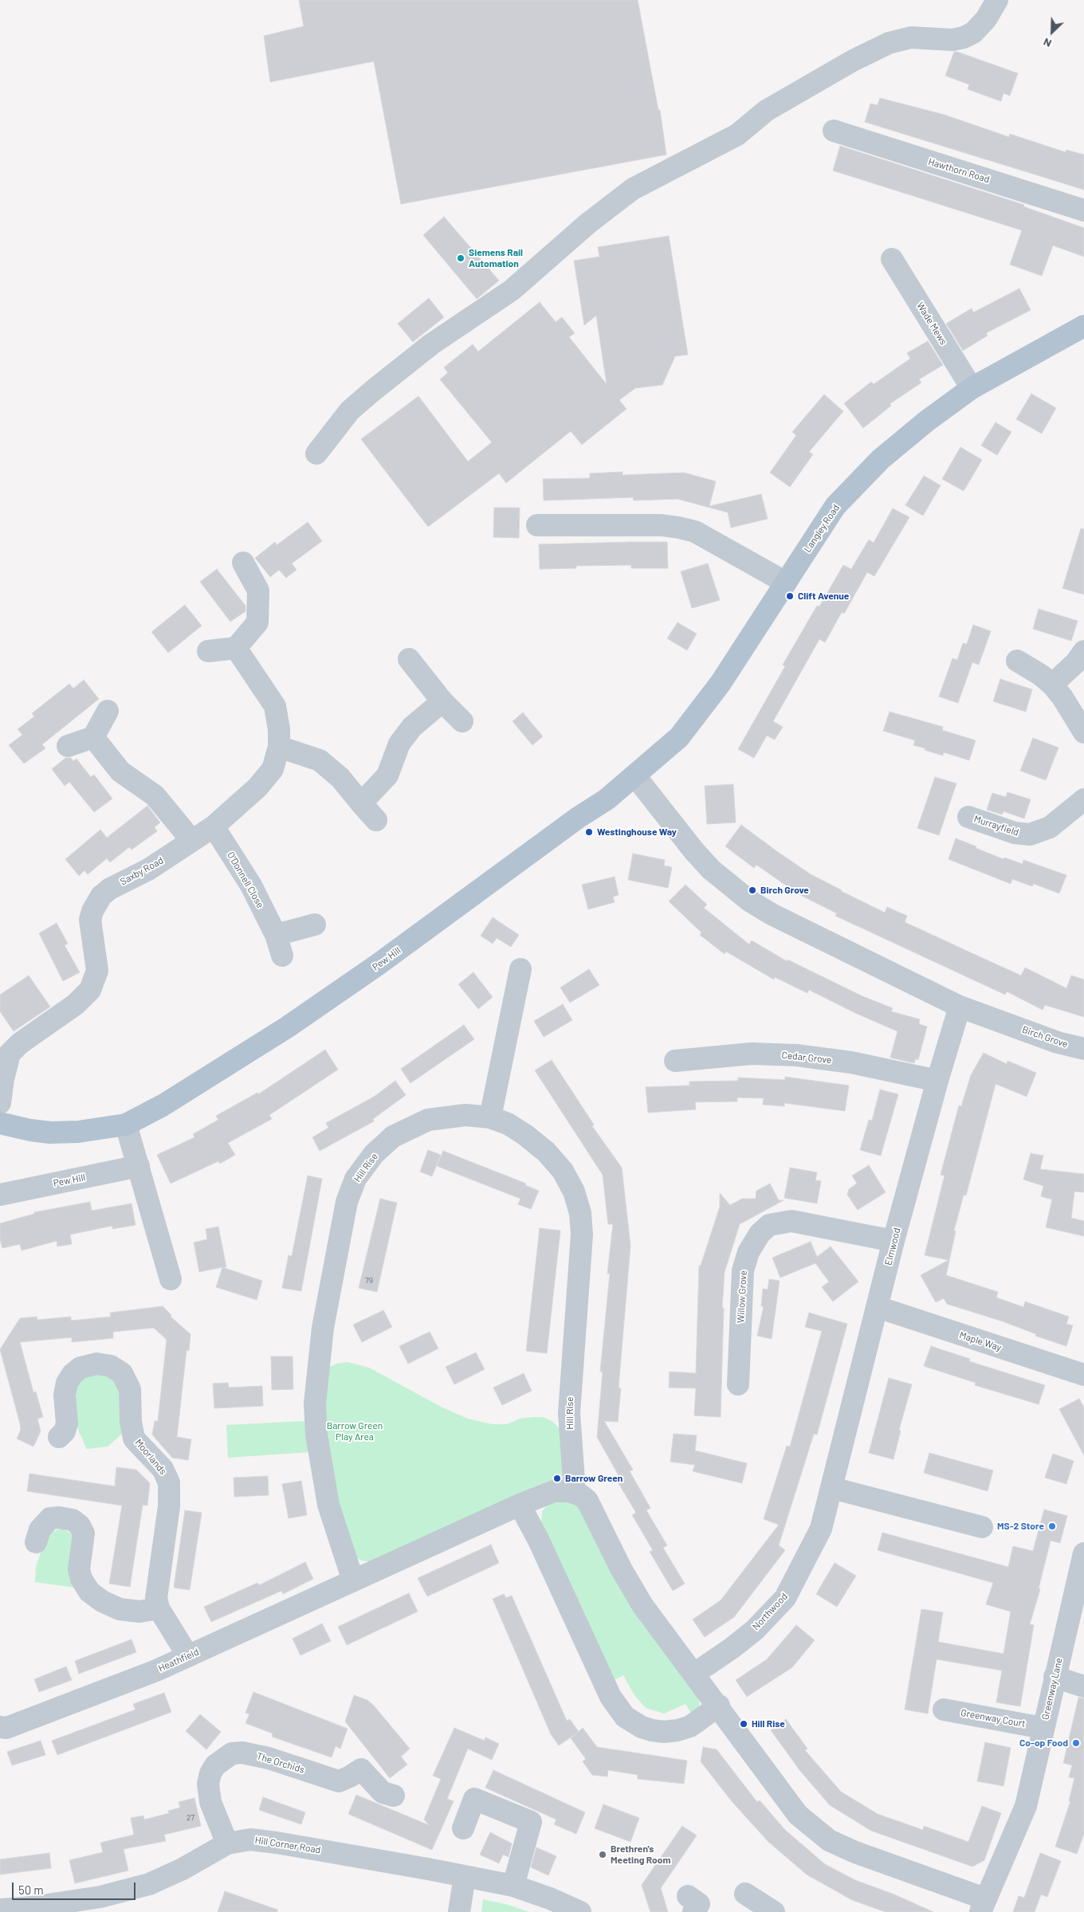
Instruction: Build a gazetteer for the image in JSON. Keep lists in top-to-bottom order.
{
  "streets": {
    "main road": ["Langley Road", "Pew Hill"],
    "street": [
      "Hawthorn Road",
      "Wade Mews",
      "Murrayfield",
      "Saxby Road",
      "O'Donnell Close",
      "Birch Grove",
      "Cedar Grove",
      "Hill Rise",
      "Elmwood",
      "Willow Grove",
      "Maple Way",
      "Moorlands",
      "Northwood",
      "Heathfield",
      "Greenway Lane",
      "Greenway Court",
      "The Orchids",
      "Hill Corner Road"
    ]
  },
  "crossings": [
    ["Wade Mews", "Langley Road"],
    ["Langley Road", "Pew Hill"],
    ["Langley Road", "Birch Grove"],
    ["Saxby Road", "O'Donnell Close"],
    ["Pew Hill", "Birch Grove"],
    ["Birch Grove", "Elmwood"],
    ["Cedar Grove", "Elmwood"],
    ["Hill Rise", "Heathfield"],
    ["Elmwood", "Willow Grove"],
    ["Elmwood", "Maple Way"],
    ["Elmwood", "Northwood"],
    ["Moorlands", "Heathfield"],
    ["Greenway Lane", "Greenway Court"],
    ["The Orchids", "Hill Corner Road"]
  ],
  "parks": ["Barrow Green Play Area"],
  "places": [
    "Siemens Rail Automation",
    "Clift Avenue",
    "Westinghouse Way",
    "Birch Grove",
    "Barrow Green",
    "MS-2 Store",
    "Hill Rise",
    "Co-op Food",
    "Brethren's Meeting Room"
  ],
  "house_numbers": ["79", "27"],
  "scale_bar": "50 m",
  "north": "bottom left"
}
